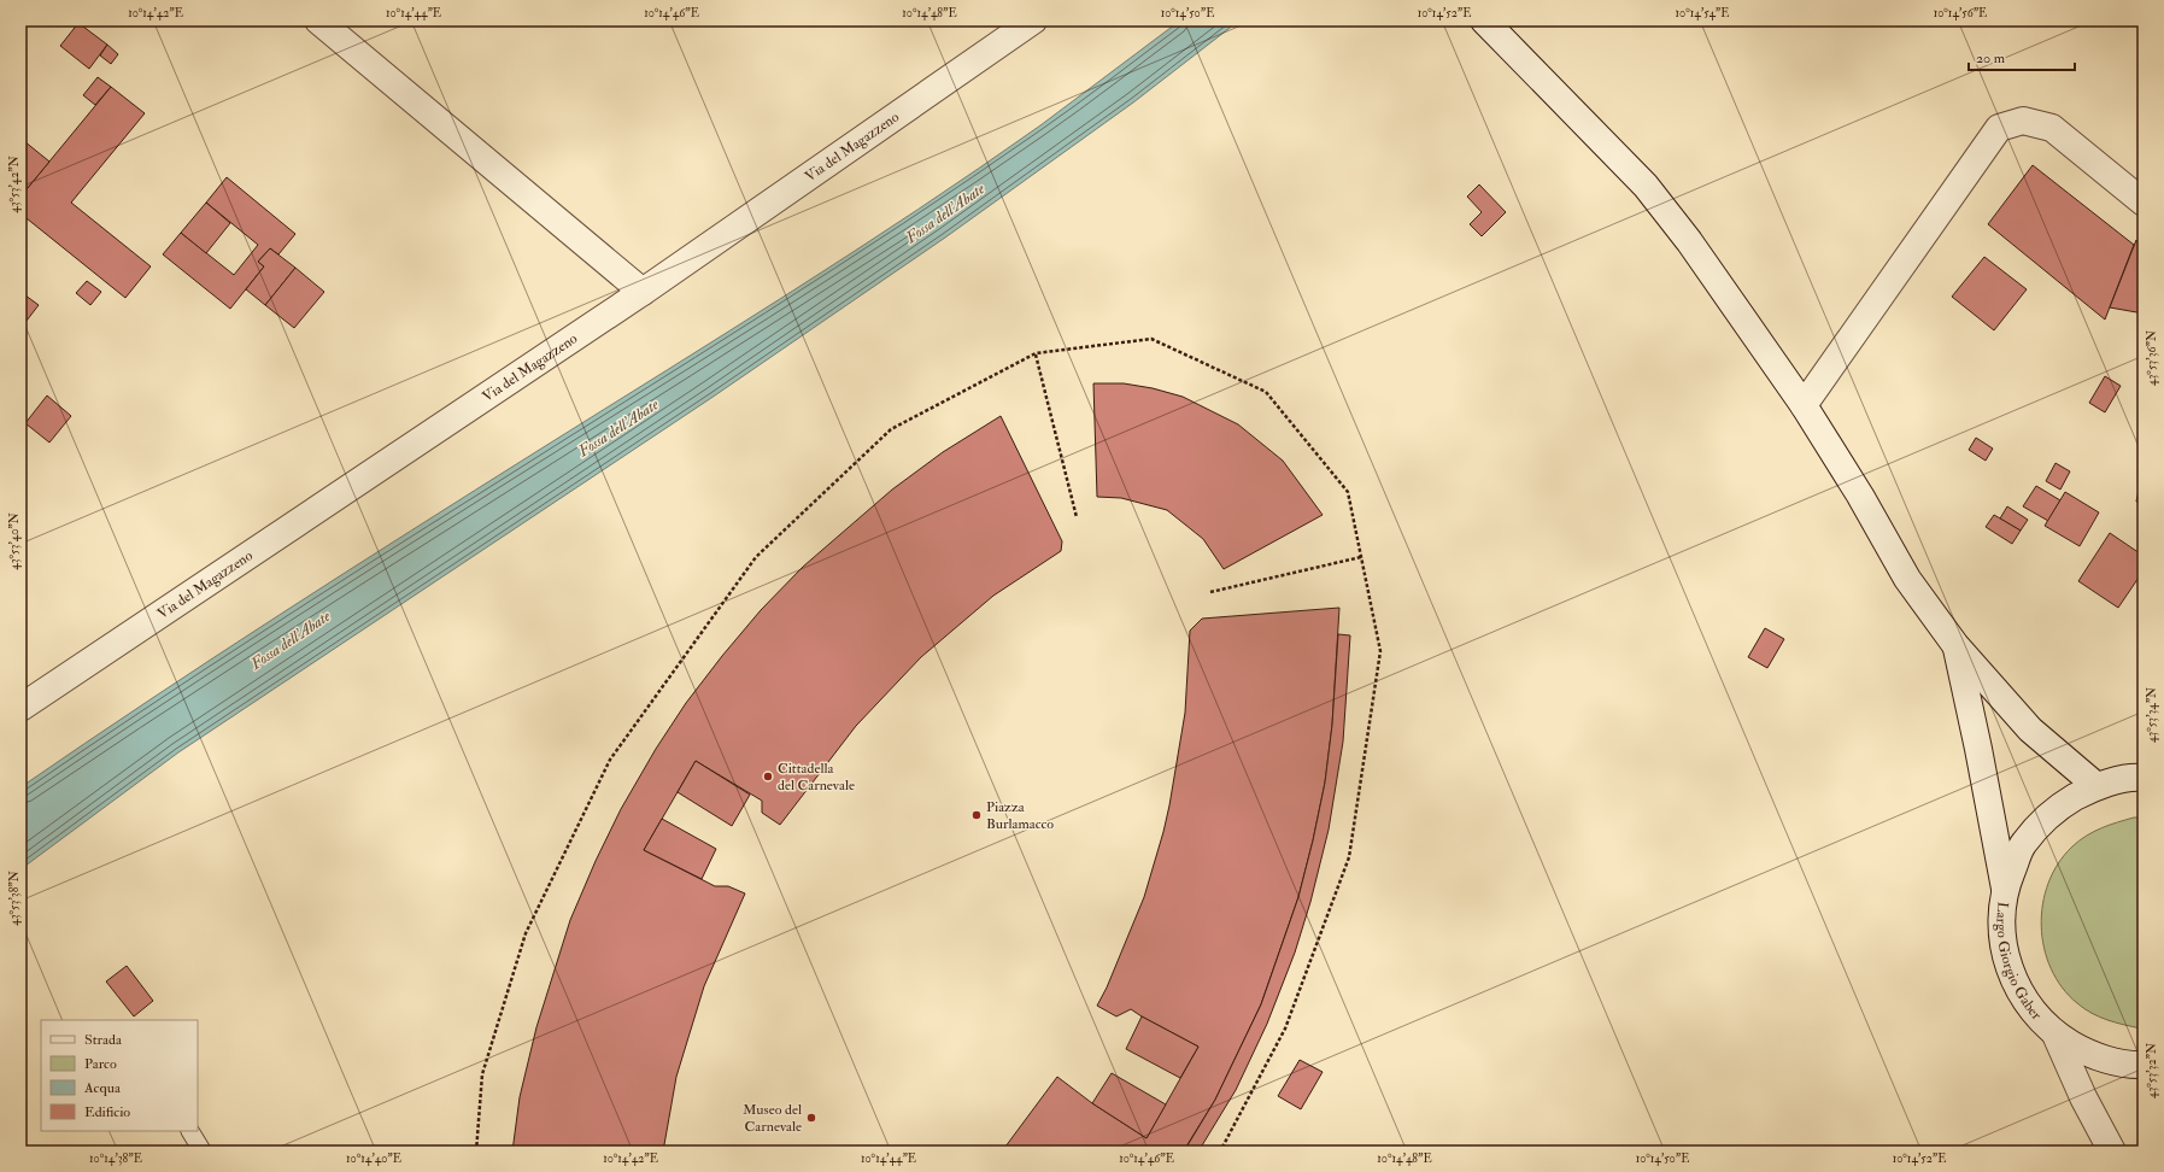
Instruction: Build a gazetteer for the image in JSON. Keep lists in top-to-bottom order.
{
  "streets": {
    "street": ["Via del Magazzeno", "Largo Giorgio Gaber"]
  },
  "water": ["Fossa dell'Abate"],
  "places": ["Cittadella del Carnevale", "Piazza Burlamacco", "Museo del Carnevale"],
  "legend": [
    "Strada",
    "Parco",
    "Acqua",
    "Edificio"
  ],
  "scale_bar": "20 m",
  "coordinates": [
    "10°14'42\"E",
    "10°14'44\"E",
    "10°14'46\"E",
    "10°14'48\"E",
    "10°14'50\"E",
    "10°14'52\"E",
    "10°14'54\"E",
    "10°14'56\"E",
    "43°53'42\"N",
    "43°53'36\"N",
    "43°53'40\"N",
    "43°53'34\"N",
    "43°53'38\"N",
    "43°53'32\"N",
    "10°14'38\"E",
    "10°14'40\"E"
  ]
}
